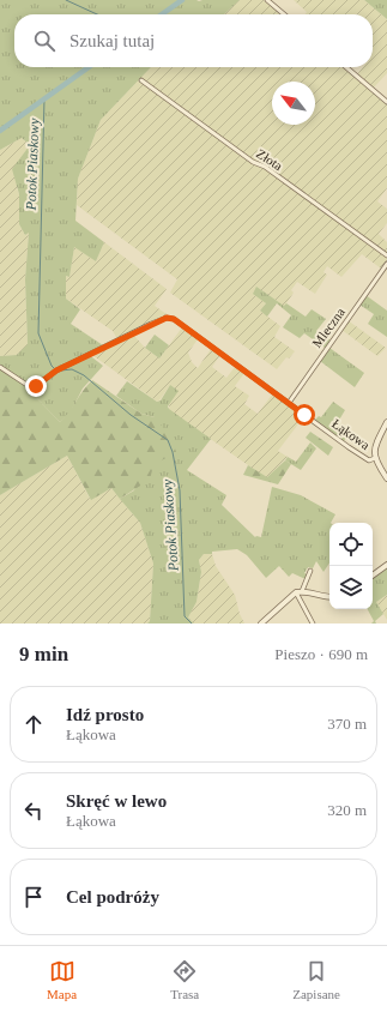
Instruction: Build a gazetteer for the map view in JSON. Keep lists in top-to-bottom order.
{
  "streets": {
    "street": ["Złota", "Mleczna", "Łąkowa"]
  },
  "crossings": [
    ["Mleczna", "Łąkowa"]
  ],
  "water": ["Potok Piaskowy"],
  "north": "top left",
  "page": {
    "search": "Szukaj tutaj",
    "heading": ["9 min", "Pieszo · 690 m"],
    "list": [
      ["Idź prosto", "Łąkowa", "370 m"],
      ["Skręć w lewo", "Łąkowa", "320 m"],
      "Cel podróży"
    ],
    "nav": ["Mapa", "Trasa", "Zapisane"]
  }
}
